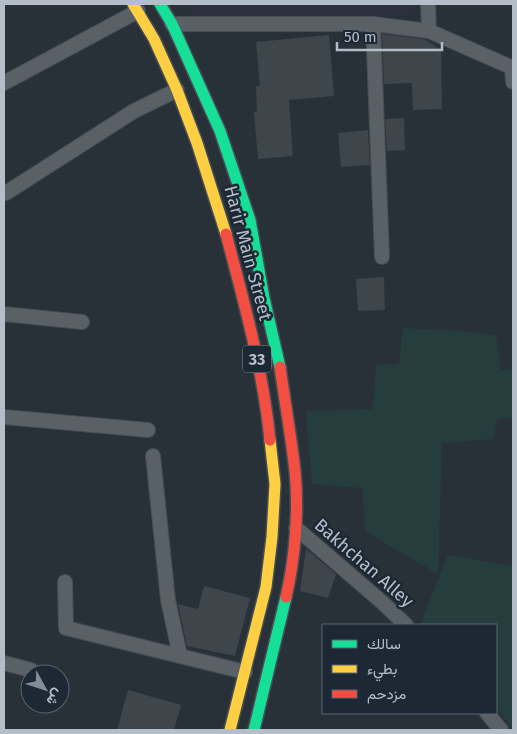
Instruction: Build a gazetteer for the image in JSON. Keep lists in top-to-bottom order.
{
  "streets": {
    "main road": ["Harir Main Street", "33"],
    "street": ["Bakhchan Alley"]
  },
  "crossings": [
    ["Harir Main Street", "Bakhchan Alley"]
  ],
  "legend": ["سالك", "بطيء", "مزدحم"],
  "scale_bar": "50 m",
  "north": "bottom right"
}
